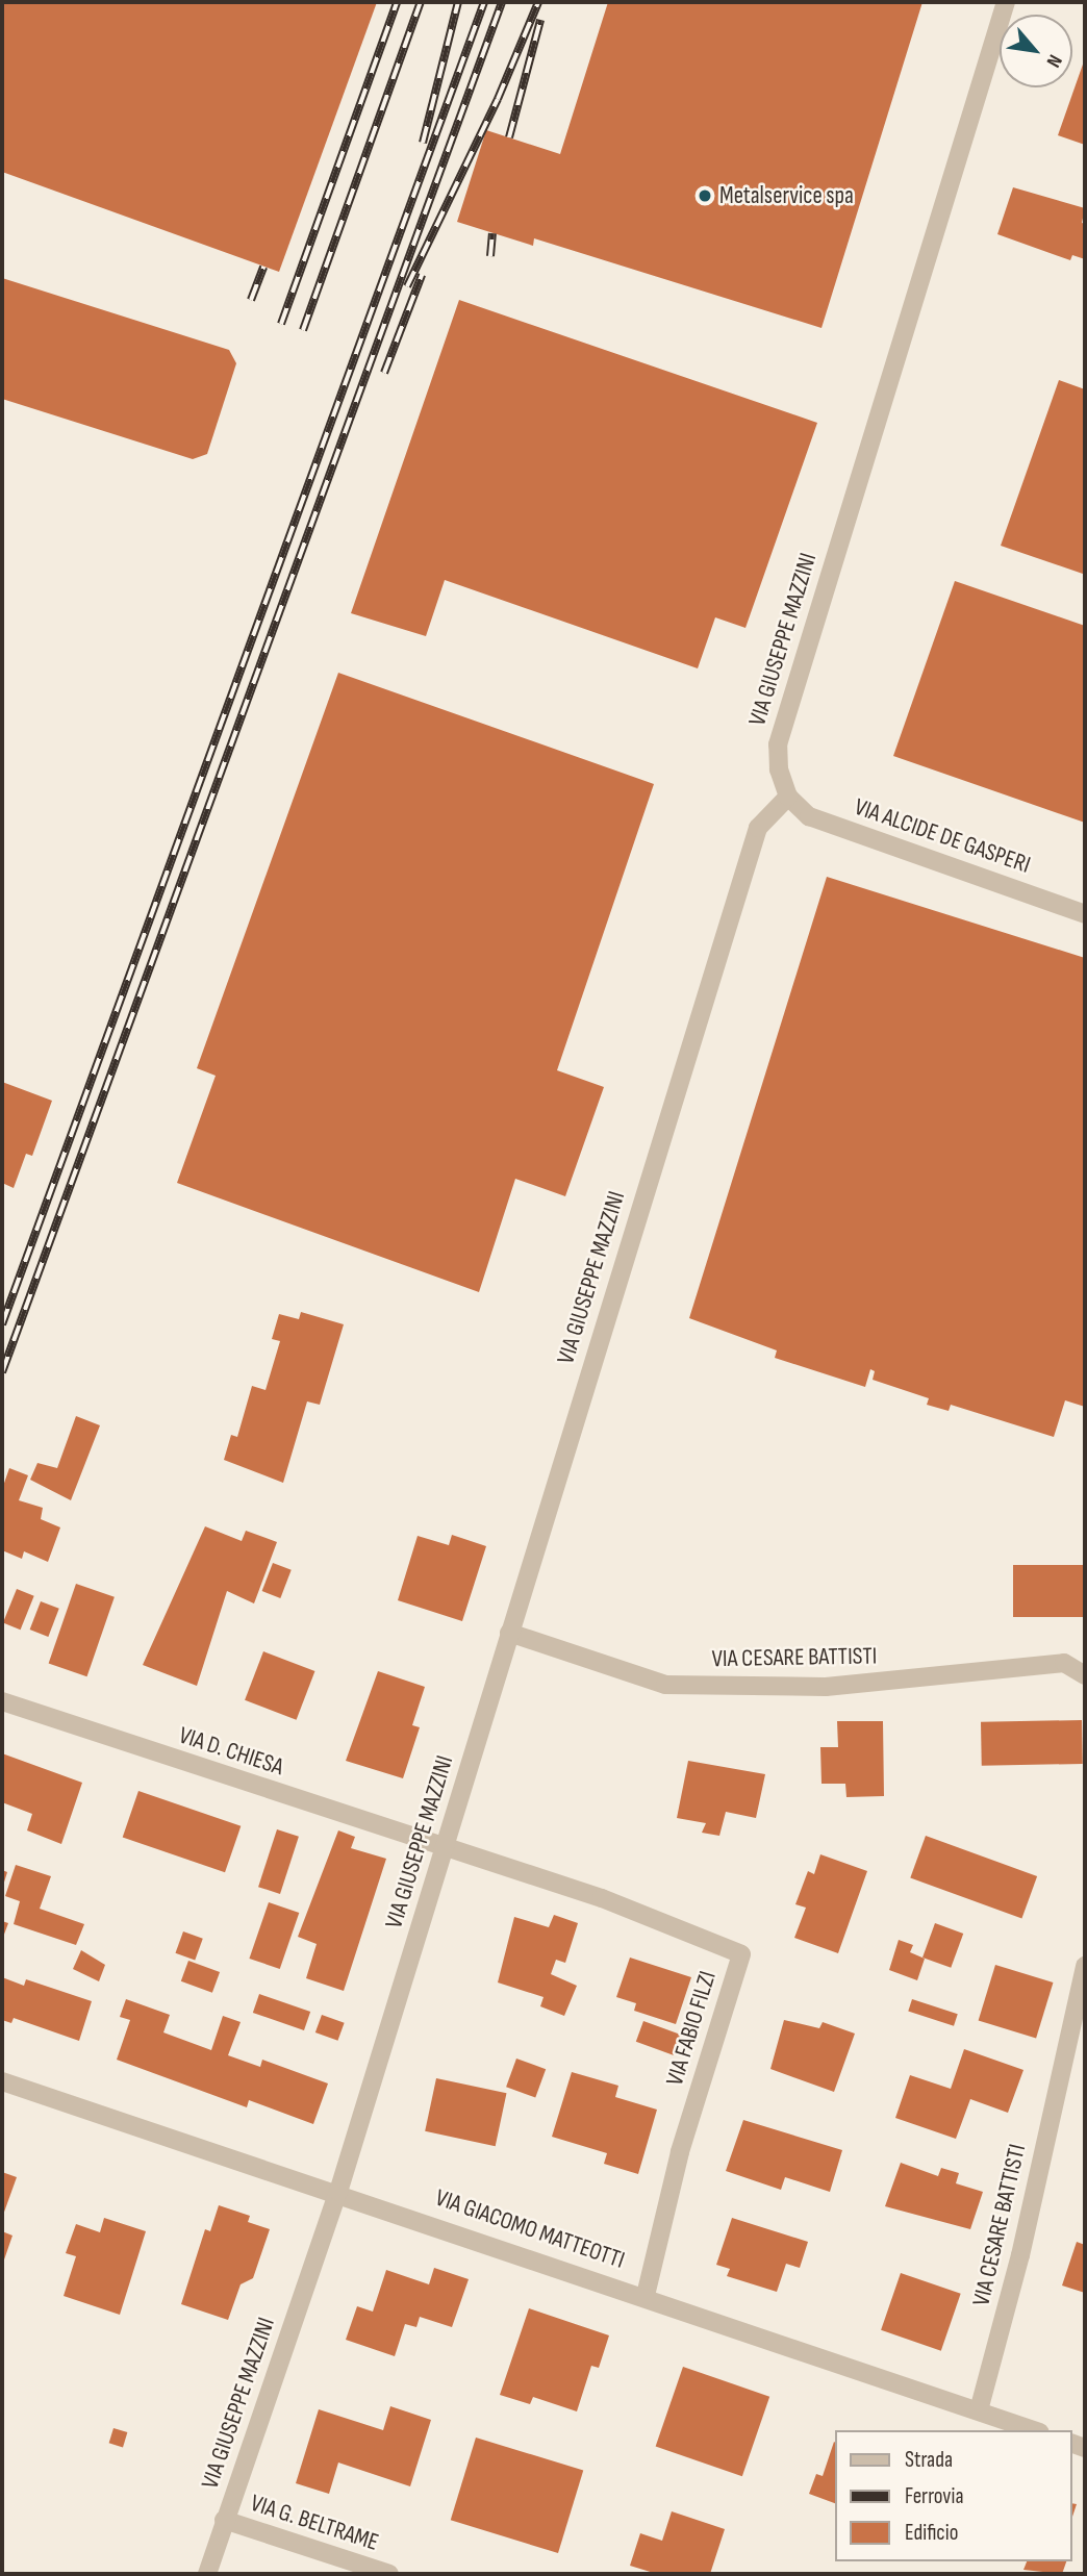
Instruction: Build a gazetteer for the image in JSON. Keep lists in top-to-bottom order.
{
  "streets": {
    "street": [
      "VIA GIUSEPPE MAZZINI",
      "VIA ALCIDE DE GASPERI",
      "VIA CESARE BATTISTI",
      "VIA D. CHIESA",
      "VIA FABIO FILZI",
      "VIA GIACOMO MATTEOTTI",
      "VIA G. BELTRAME"
    ]
  },
  "crossings": [
    ["VIA GIUSEPPE MAZZINI", "VIA ALCIDE DE GASPERI"],
    ["VIA GIUSEPPE MAZZINI", "VIA CESARE BATTISTI"],
    ["VIA GIUSEPPE MAZZINI", "VIA D. CHIESA"],
    ["VIA GIUSEPPE MAZZINI", "VIA FABIO FILZI"],
    ["VIA GIUSEPPE MAZZINI", "VIA GIACOMO MATTEOTTI"],
    ["VIA GIUSEPPE MAZZINI", "VIA G. BELTRAME"],
    ["VIA CESARE BATTISTI", "VIA GIACOMO MATTEOTTI"],
    ["VIA D. CHIESA", "VIA FABIO FILZI"],
    ["VIA FABIO FILZI", "VIA GIACOMO MATTEOTTI"]
  ],
  "places": ["Metalservice spa"],
  "legend": ["Strada", "Ferrovia", "Edificio"],
  "north": "bottom right"
}
